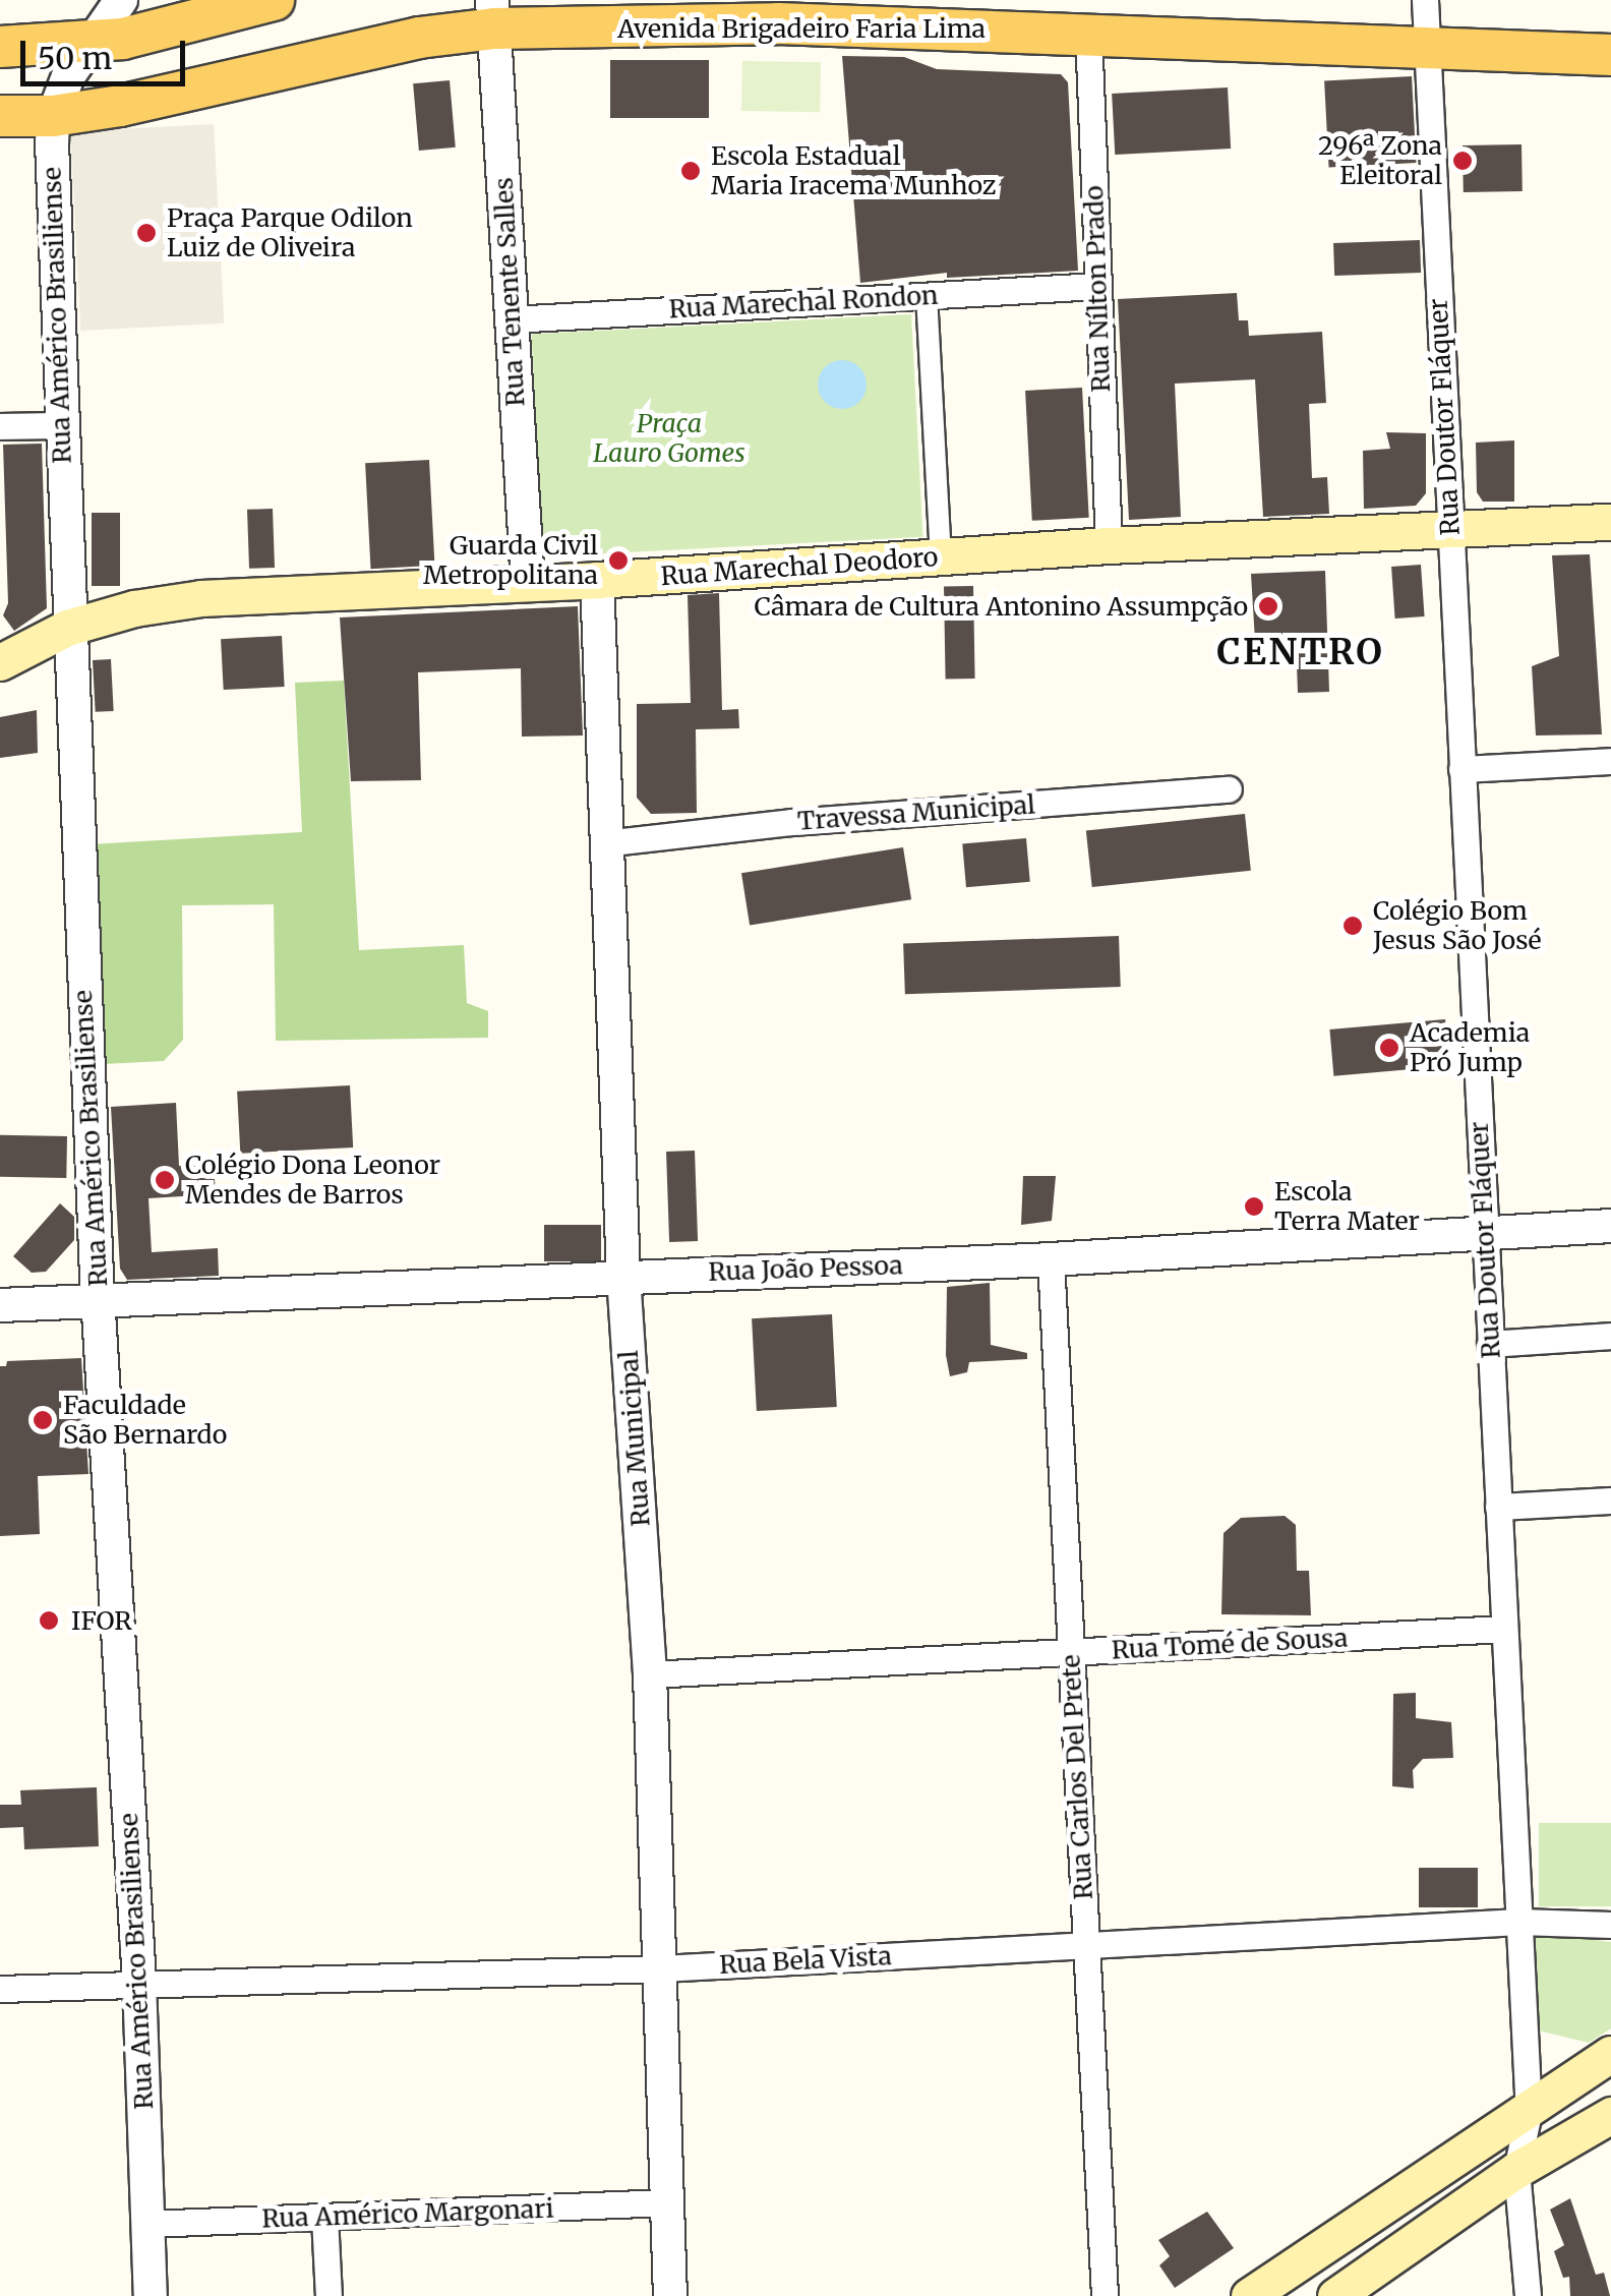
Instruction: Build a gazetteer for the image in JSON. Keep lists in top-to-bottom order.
{
  "streets": {
    "main road": ["Avenida Brigadeiro Faria Lima", "Rua Marechal Deodoro"],
    "street": [
      "Rua Nílton Prado",
      "Rua Tenente Salles",
      "Rua Marechal Rondon",
      "Rua Américo Brasiliense",
      "Rua Doutor Fláquer",
      "Travessa Municipal",
      "Rua João Pessoa",
      "Rua Municipal",
      "Rua Tomé de Sousa",
      "Rua Carlos Del Prete",
      "Rua Bela Vista",
      "Rua Américo Margonari"
    ]
  },
  "crossings": [
    ["Avenida Brigadeiro Faria Lima", "Rua Nílton Prado"],
    ["Avenida Brigadeiro Faria Lima", "Rua Tenente Salles"],
    ["Avenida Brigadeiro Faria Lima", "Rua Américo Brasiliense"],
    ["Avenida Brigadeiro Faria Lima", "Rua Doutor Fláquer"],
    ["Rua Nílton Prado", "Rua Marechal Rondon"],
    ["Rua Nílton Prado", "Rua Marechal Deodoro"],
    ["Rua Tenente Salles", "Rua Marechal Rondon"],
    ["Rua Tenente Salles", "Rua Marechal Deodoro"],
    ["Rua Américo Brasiliense", "Rua Marechal Deodoro"],
    ["Rua Américo Brasiliense", "Rua João Pessoa"],
    ["Rua Américo Brasiliense", "Rua Bela Vista"],
    ["Rua Américo Brasiliense", "Rua Américo Margonari"],
    ["Rua Doutor Fláquer", "Rua Marechal Deodoro"],
    ["Rua Doutor Fláquer", "Rua João Pessoa"],
    ["Rua Doutor Fláquer", "Rua Tomé de Sousa"],
    ["Rua Doutor Fláquer", "Rua Bela Vista"],
    ["Rua Marechal Deodoro", "Rua Municipal"],
    ["Travessa Municipal", "Rua Municipal"],
    ["Rua João Pessoa", "Rua Municipal"],
    ["Rua João Pessoa", "Rua Carlos Del Prete"],
    ["Rua Municipal", "Rua Tomé de Sousa"],
    ["Rua Municipal", "Rua Bela Vista"],
    ["Rua Municipal", "Rua Américo Margonari"],
    ["Rua Tomé de Sousa", "Rua Carlos Del Prete"],
    ["Rua Carlos Del Prete", "Rua Bela Vista"]
  ],
  "districts": ["CENTRO"],
  "parks": ["Praça Lauro Gomes"],
  "places": [
    "296ª Zona Eleitoral",
    "Escola Estadual Maria Iracema Munhoz",
    "Praça Parque Odilon Luiz de Oliveira",
    "Guarda Civil Metropolitana",
    "Câmara de Cultura Antonino Assumpção",
    "Colégio Bom Jesus São José",
    "Academia Pró Jump",
    "Colégio Dona Leonor Mendes de Barros",
    "Escola Terra Mater",
    "Faculdade São Bernardo",
    "IFOR"
  ],
  "scale_bar": "50 m"
}
